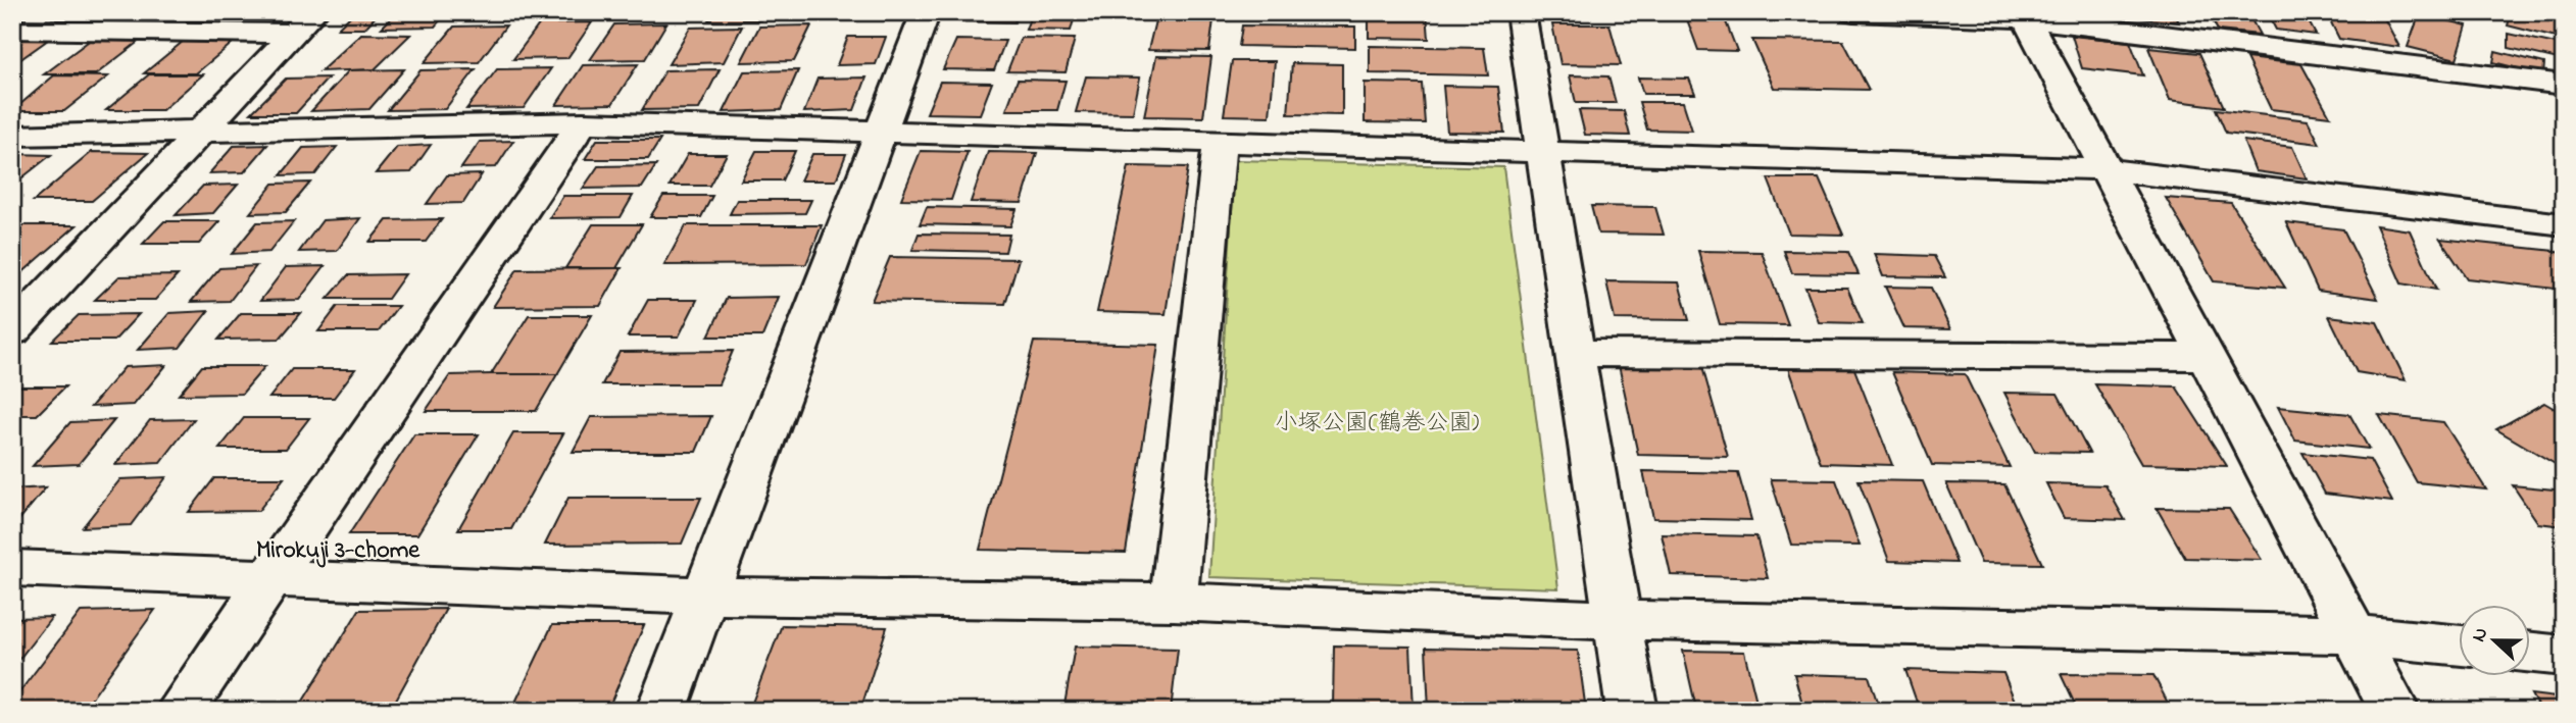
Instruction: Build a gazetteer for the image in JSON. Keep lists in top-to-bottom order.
{
  "districts": ["Mirokuji 3-chome"],
  "parks": ["小塚公園(鶴巻公園)"],
  "north": "left"
}
